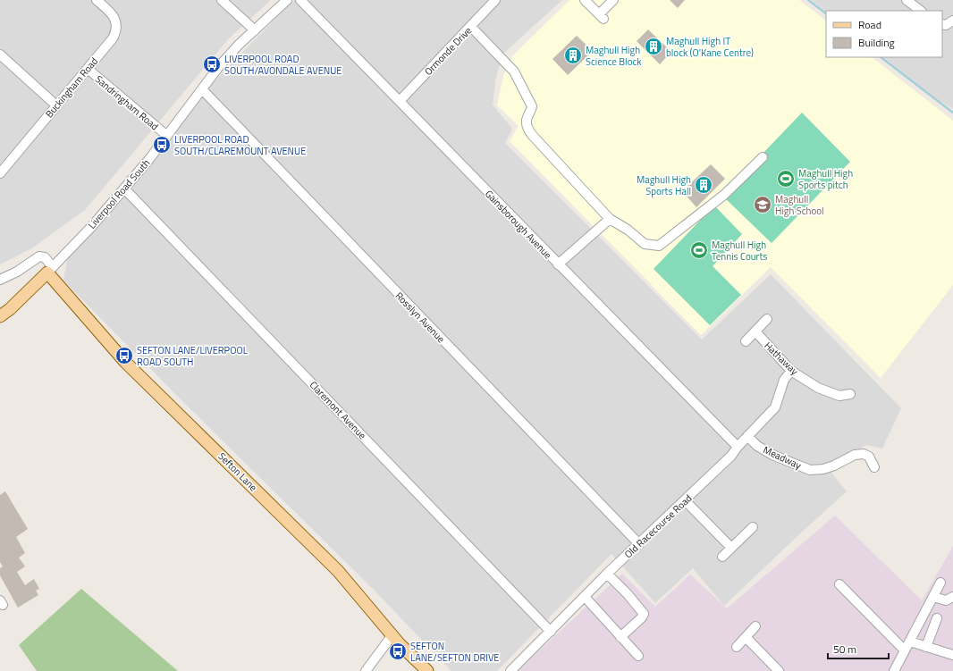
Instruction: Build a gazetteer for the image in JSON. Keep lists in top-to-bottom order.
{
  "streets": {
    "main road": ["Liverpool Road South", "Sefton Lane"],
    "street": [
      "Ormonde Drive",
      "Buckingham Road",
      "Sandringham Road",
      "Gainsborough Avenue",
      "Rosslyn Avenue",
      "Hathaway",
      "Claremont Avenue",
      "Meadway",
      "Old Racecourse Road"
    ]
  },
  "crossings": [
    ["Ormonde Drive", "Gainsborough Avenue"],
    ["Buckingham Road", "Sandringham Road"],
    ["Sandringham Road", "Liverpool Road South"],
    ["Liverpool Road South", "Rosslyn Avenue"],
    ["Liverpool Road South", "Claremont Avenue"],
    ["Liverpool Road South", "Sefton Lane"],
    ["Gainsborough Avenue", "Old Racecourse Road"],
    ["Rosslyn Avenue", "Old Racecourse Road"],
    ["Hathaway", "Old Racecourse Road"],
    ["Claremont Avenue", "Old Racecourse Road"],
    ["Meadway", "Old Racecourse Road"]
  ],
  "places": {
    "building": ["Maghull High IT block (O'Kane Centre)", "Maghull High Science Block", "Maghull High Sports Hall"],
    "bus stop": [
      "LIVERPOOL ROAD SOUTH/AVONDALE AVENUE",
      "LIVERPOOL ROAD SOUTH/CLAREMOUNT AVENUE",
      "SEFTON LANE/LIVERPOOL ROAD SOUTH",
      "SEFTON LANE/SEFTON DRIVE"
    ],
    "sports": ["Maghull High Sports pitch", "Maghull High Tennis Courts"],
    "school or university": ["Maghull High School"]
  },
  "legend": ["Road", "Building"],
  "scale_bar": "50 m"
}
